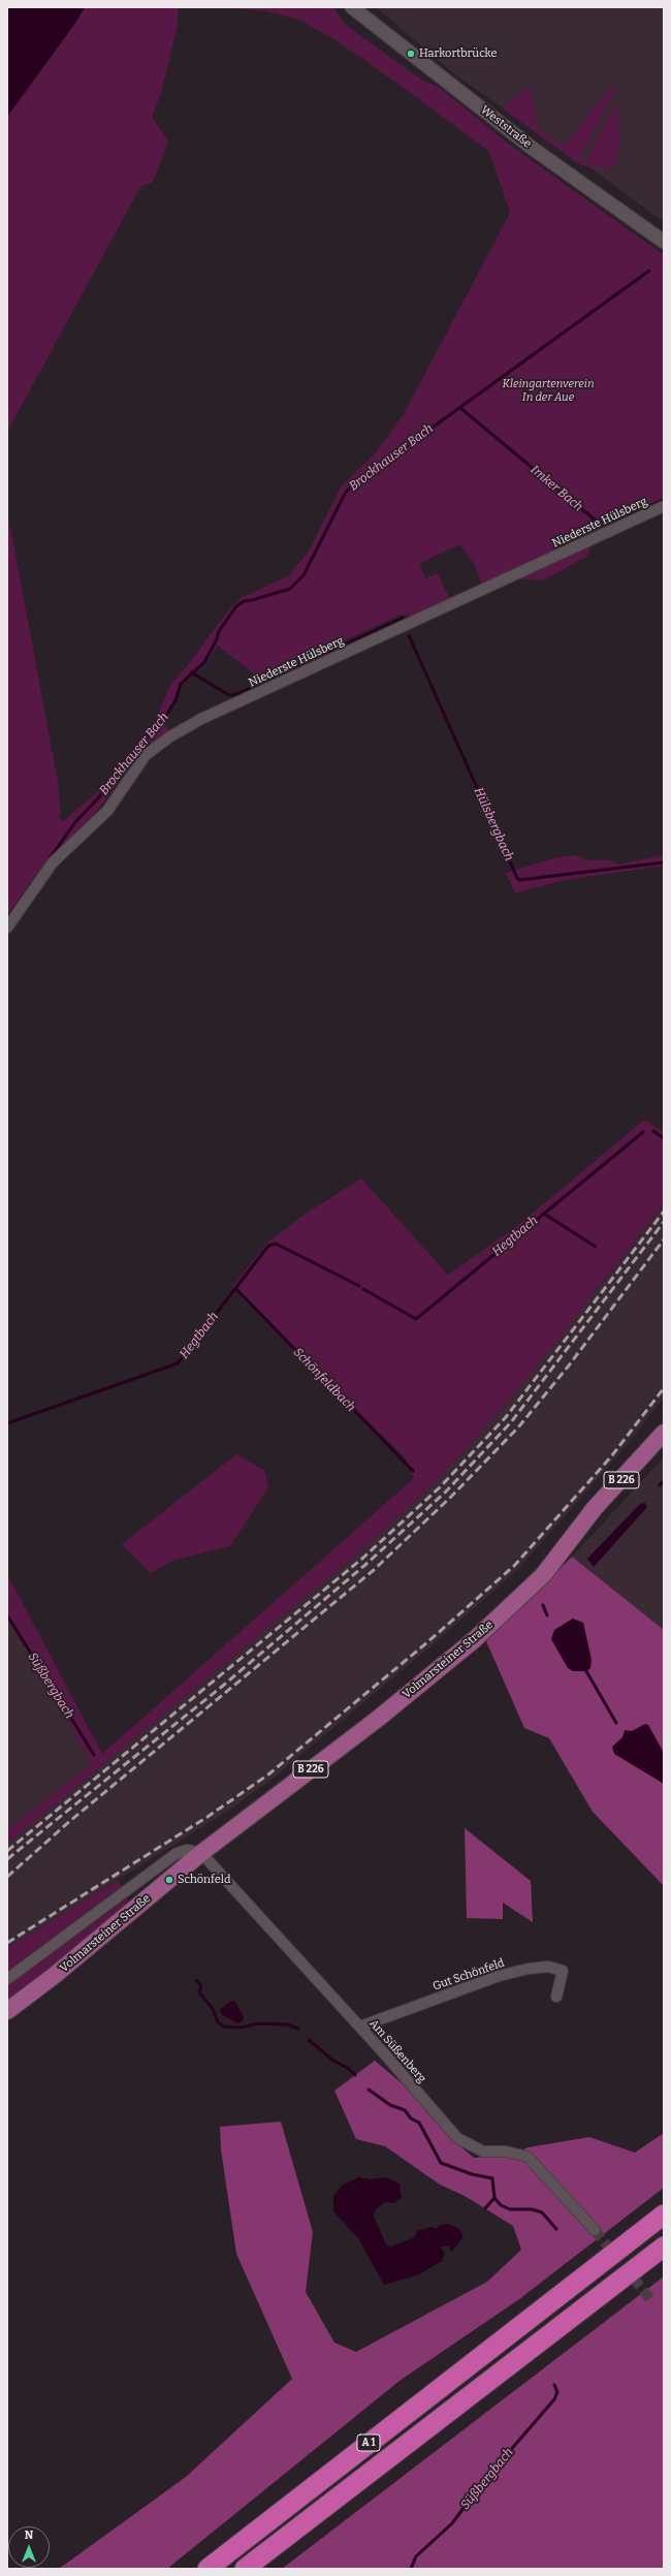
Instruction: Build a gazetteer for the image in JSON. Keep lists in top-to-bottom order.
{
  "streets": {
    "highway": ["A 1"],
    "main road": ["B 226", "Volmarsteiner Straße"],
    "street": [
      "Weststraße",
      "Niederste Hülsberg",
      "Gut Schönfeld",
      "Am Süßenberg"
    ]
  },
  "crossings": [
    ["Volmarsteiner Straße", "Am Süßenberg"],
    ["Gut Schönfeld", "Am Süßenberg"]
  ],
  "water": [
    "Brockhauser Bach",
    "Imker Bach",
    "Hülsbergbach",
    "Hegtbach",
    "Schönfeldbach",
    "Süßbergbach"
  ],
  "parks": ["Kleingartenverein In der Aue"],
  "places": ["Harkortbrücke", "Schönfeld"],
  "north": "top"
}
